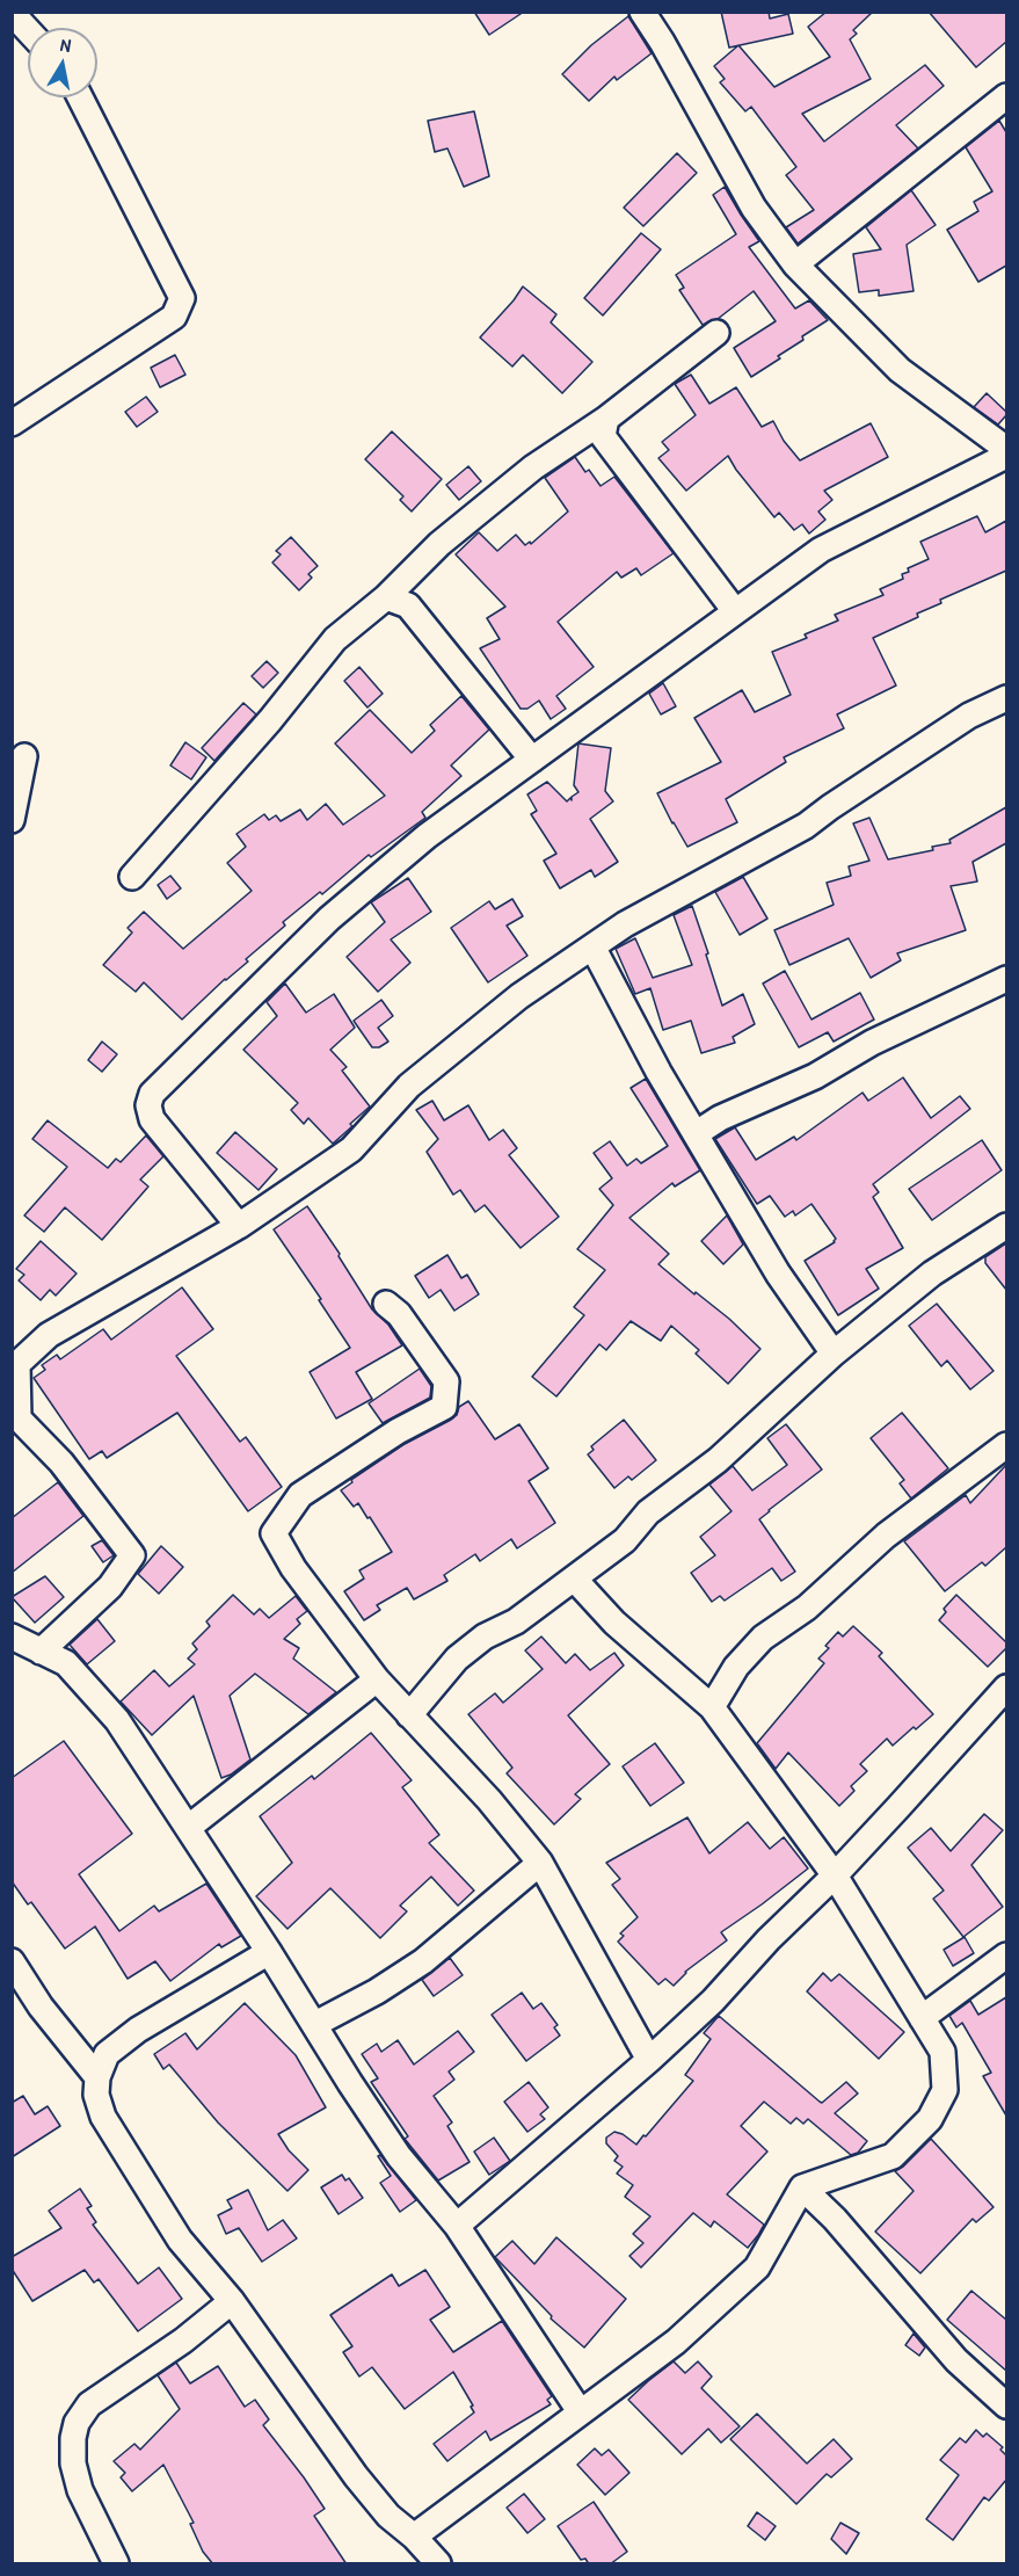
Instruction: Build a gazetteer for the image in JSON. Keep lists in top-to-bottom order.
{
  "north": "top"
}
